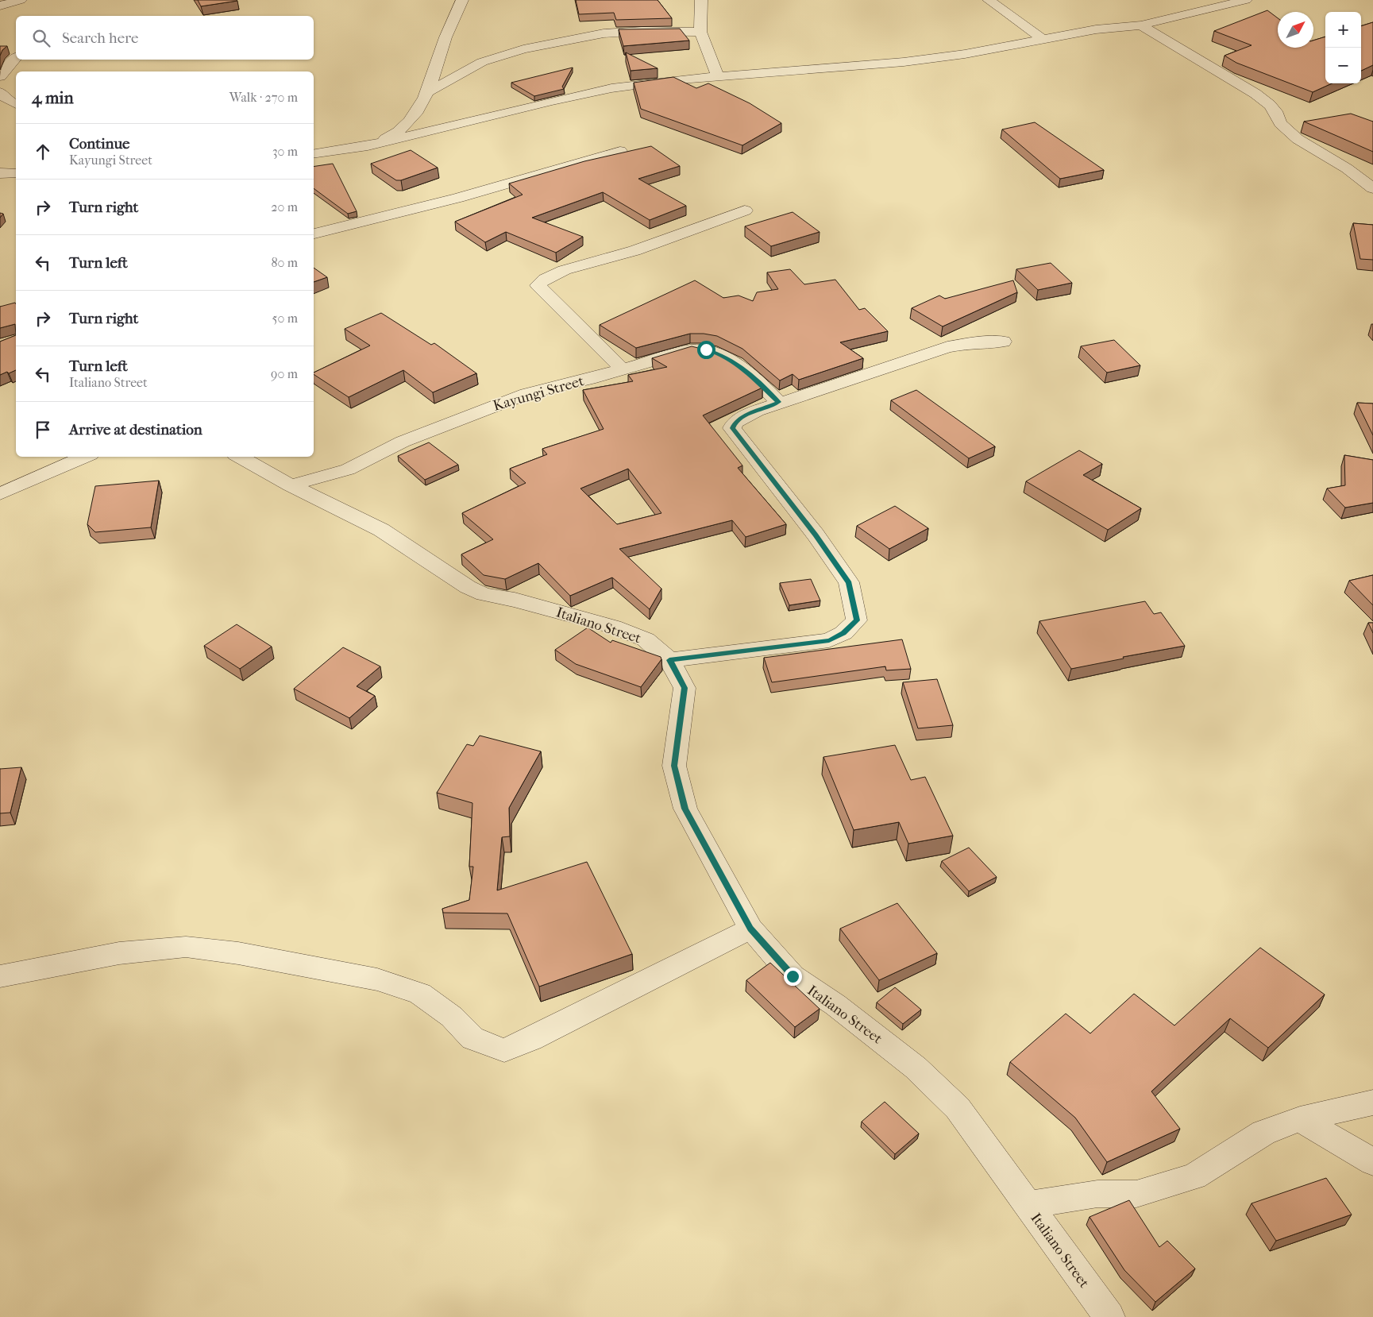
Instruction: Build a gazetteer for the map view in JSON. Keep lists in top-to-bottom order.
{
  "streets": {
    "street": ["Kayungi Street", "Italiano Street"]
  },
  "crossings": [
    ["Kayungi Street", "Italiano Street"]
  ],
  "north": "top right",
  "page": {
    "map_buttons": ["+", "−"],
    "search": "Search here",
    "heading": ["4 min", "Walk · 270 m"],
    "list": [
      ["Continue", "Kayungi Street", "30 m"],
      ["Turn right", "20 m"],
      ["Turn left", "80 m"],
      ["Turn right", "50 m"],
      ["Turn left", "Italiano Street", "90 m"],
      "Arrive at destination"
    ]
  }
}
